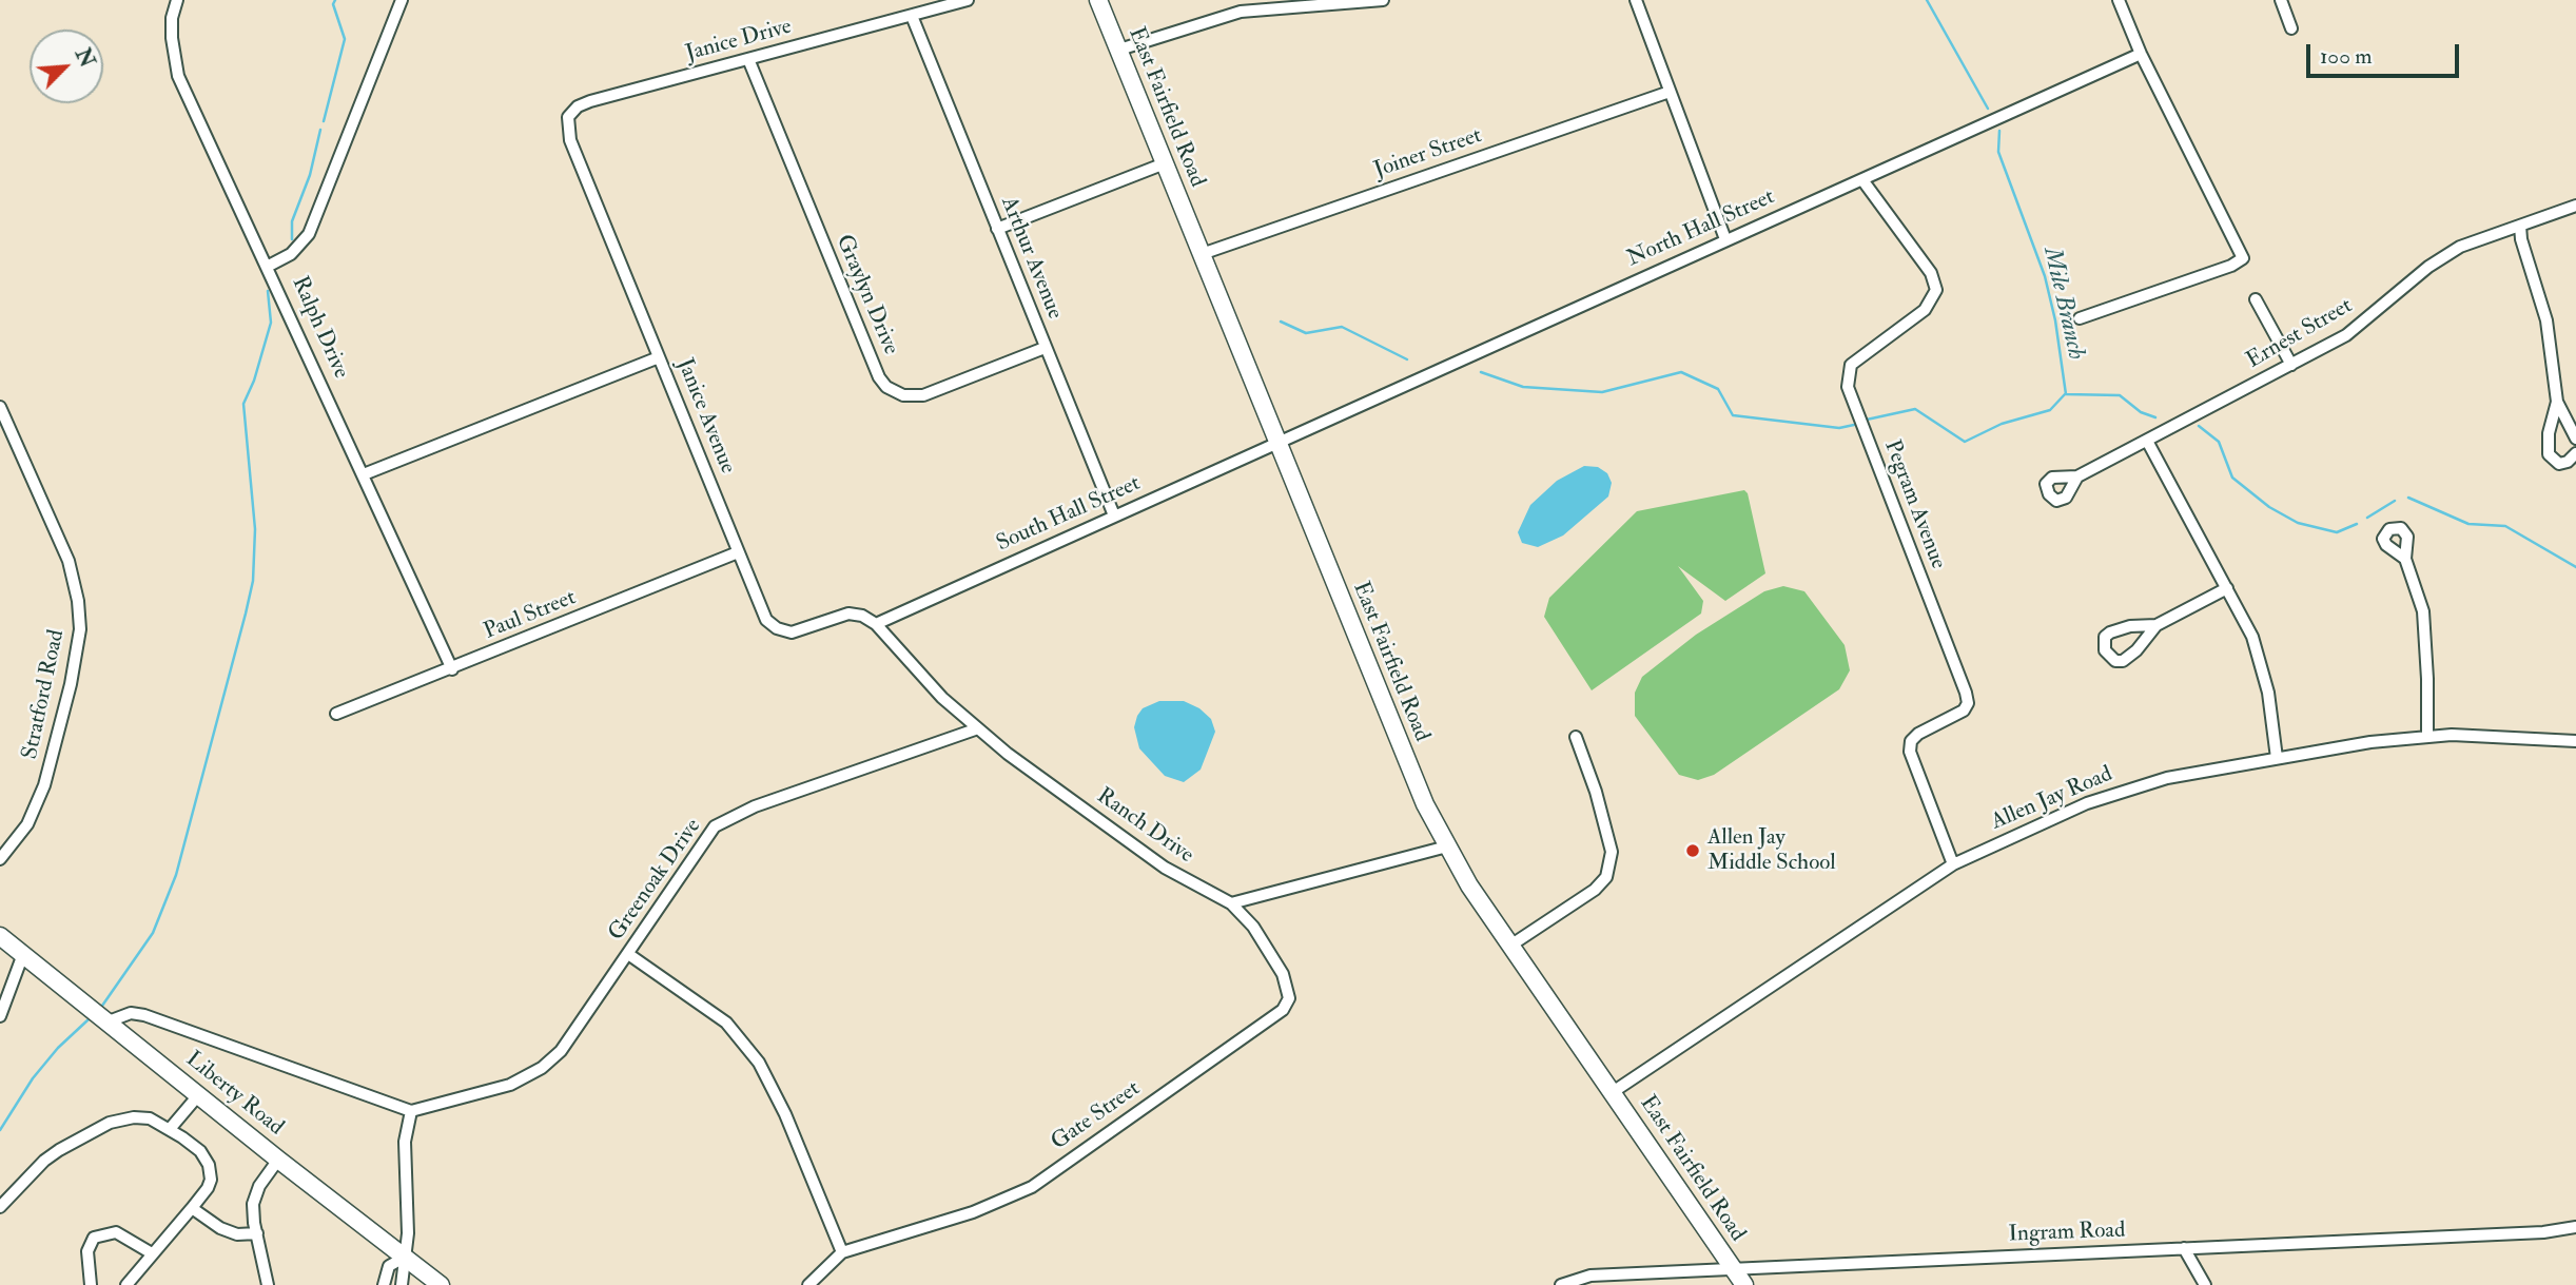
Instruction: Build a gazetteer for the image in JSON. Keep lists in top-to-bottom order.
{
  "streets": {
    "main road": ["East Fairfield Road", "Liberty Road"],
    "street": [
      "Janice Drive",
      "Joiner Street",
      "North Hall Street",
      "Arthur Avenue",
      "Graylyn Drive",
      "Ralph Drive",
      "Ernest Street",
      "Janice Avenue",
      "Pegram Avenue",
      "South Hall Street",
      "Paul Street",
      "Stratford Road",
      "Allen Jay Road",
      "Ranch Drive",
      "Greenoak Drive",
      "Gate Street",
      "Ingram Road"
    ]
  },
  "crossings": [
    ["Janice Drive", "Arthur Avenue"],
    ["Janice Drive", "Graylyn Drive"],
    ["Janice Drive", "Janice Avenue"],
    ["East Fairfield Road", "Joiner Street"],
    ["East Fairfield Road", "North Hall Street"],
    ["East Fairfield Road", "South Hall Street"],
    ["East Fairfield Road", "Allen Jay Road"],
    ["East Fairfield Road", "Ingram Road"],
    ["North Hall Street", "Pegram Avenue"],
    ["North Hall Street", "South Hall Street"],
    ["Arthur Avenue", "Graylyn Drive"],
    ["Arthur Avenue", "South Hall Street"],
    ["Ralph Drive", "Paul Street"],
    ["Janice Avenue", "South Hall Street"],
    ["Janice Avenue", "Paul Street"],
    ["Janice Avenue", "Ranch Drive"],
    ["Pegram Avenue", "Allen Jay Road"],
    ["South Hall Street", "Ranch Drive"],
    ["Ranch Drive", "Greenoak Drive"],
    ["Ranch Drive", "Gate Street"]
  ],
  "water": ["Mile Branch"],
  "places": ["Allen Jay Middle School"],
  "scale_bar": "100 m",
  "north": "top right"
}
